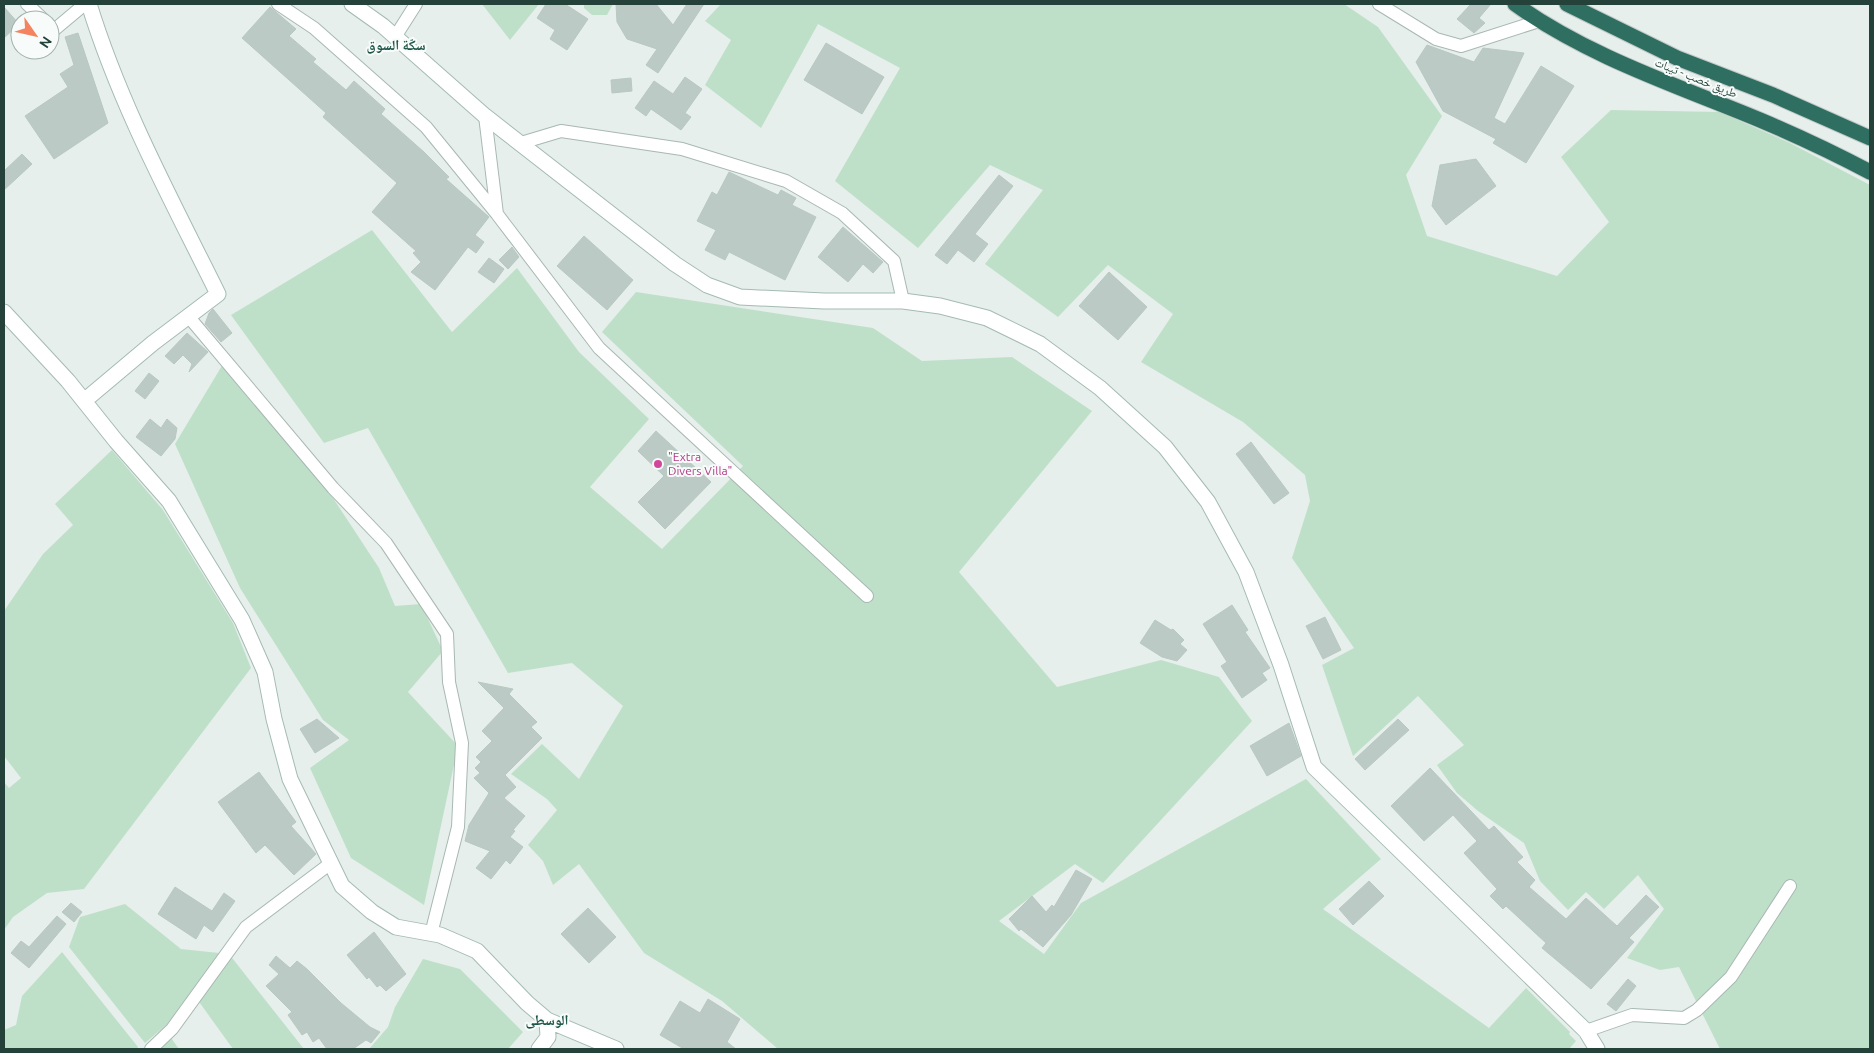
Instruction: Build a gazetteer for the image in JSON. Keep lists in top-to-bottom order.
{
  "streets": {
    "highway": ["طريق خصب - تيبات"]
  },
  "districts": ["سكّة السوق", "الوسطى"],
  "places": ["\"Extra Divers Villa\""],
  "north": "bottom right"
}
